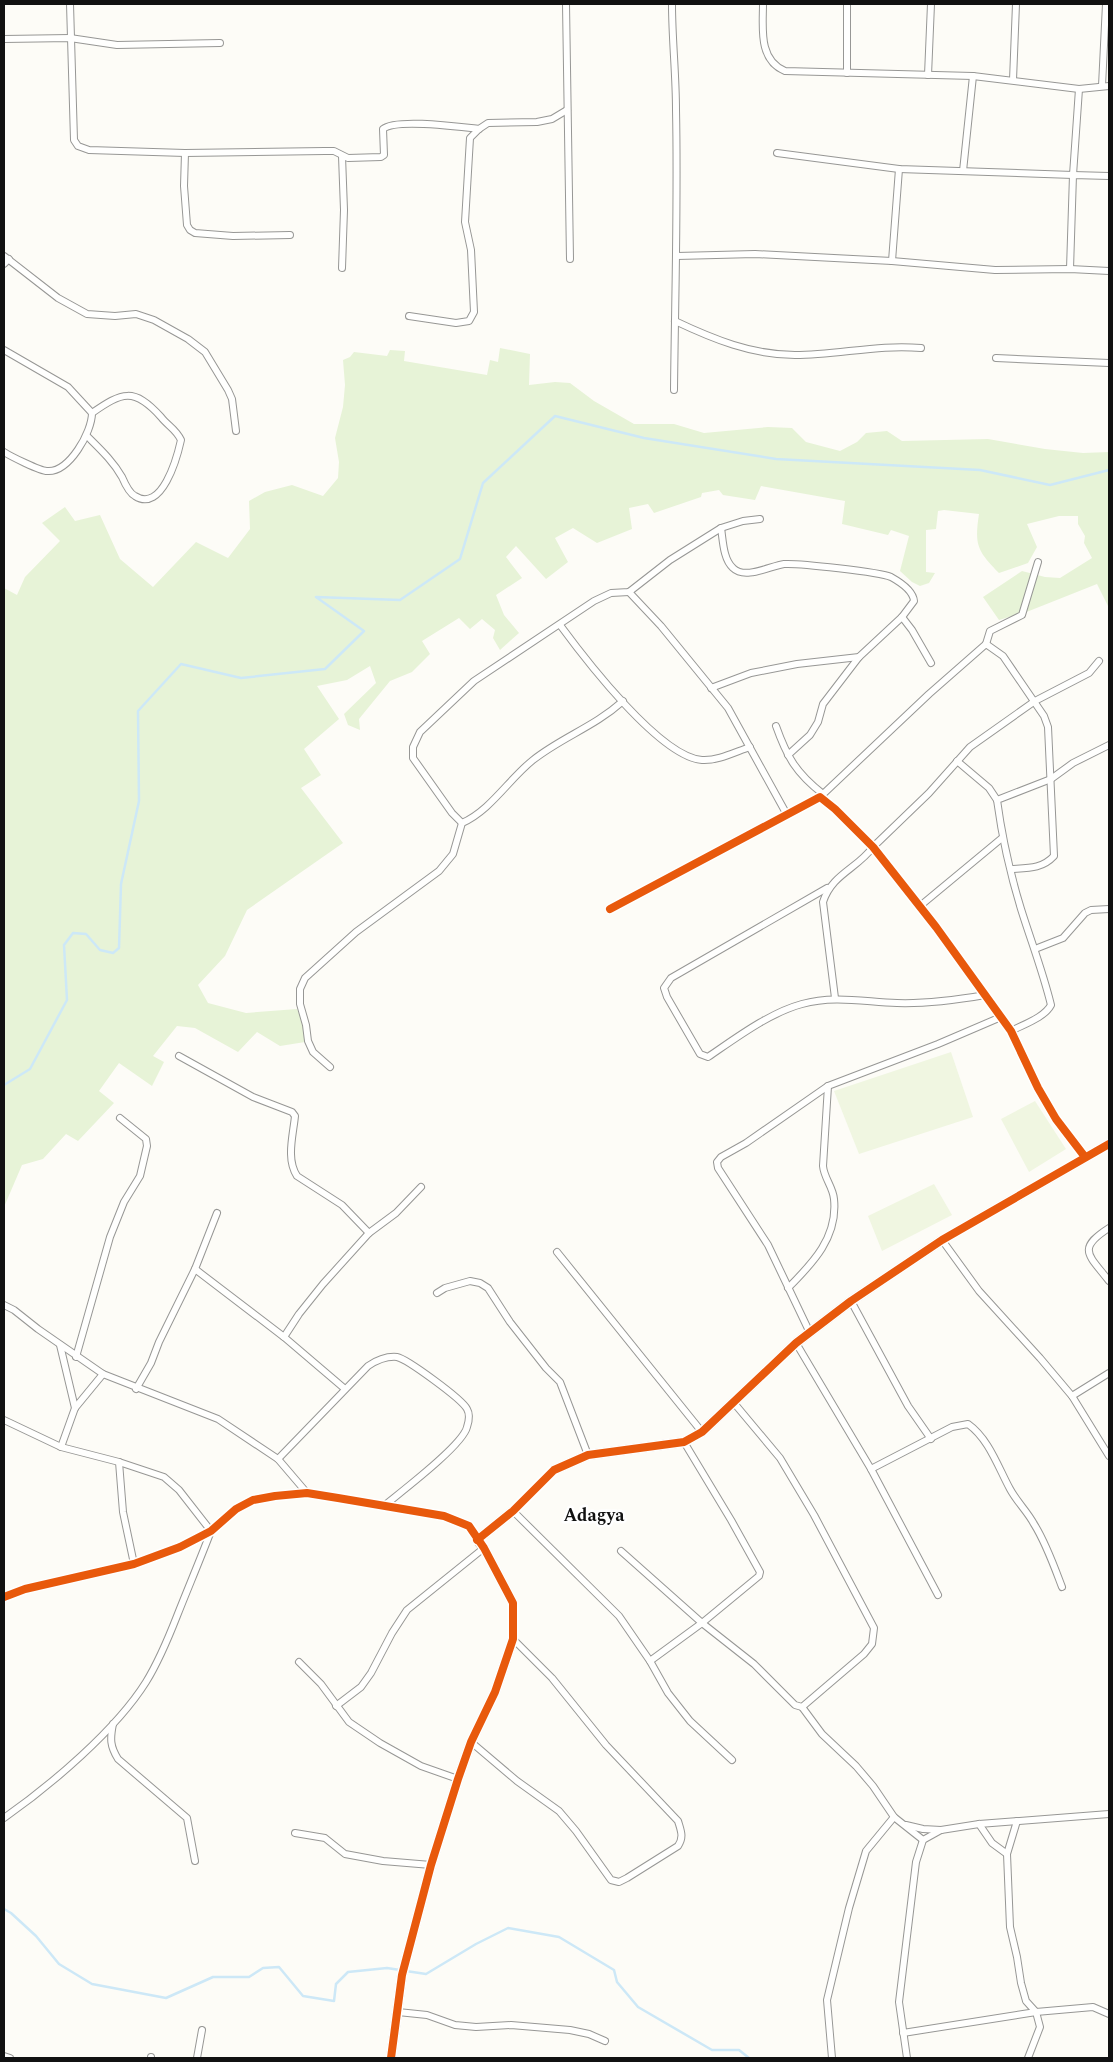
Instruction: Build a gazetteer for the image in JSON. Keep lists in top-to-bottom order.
{
  "districts": ["Adagya"]
}
